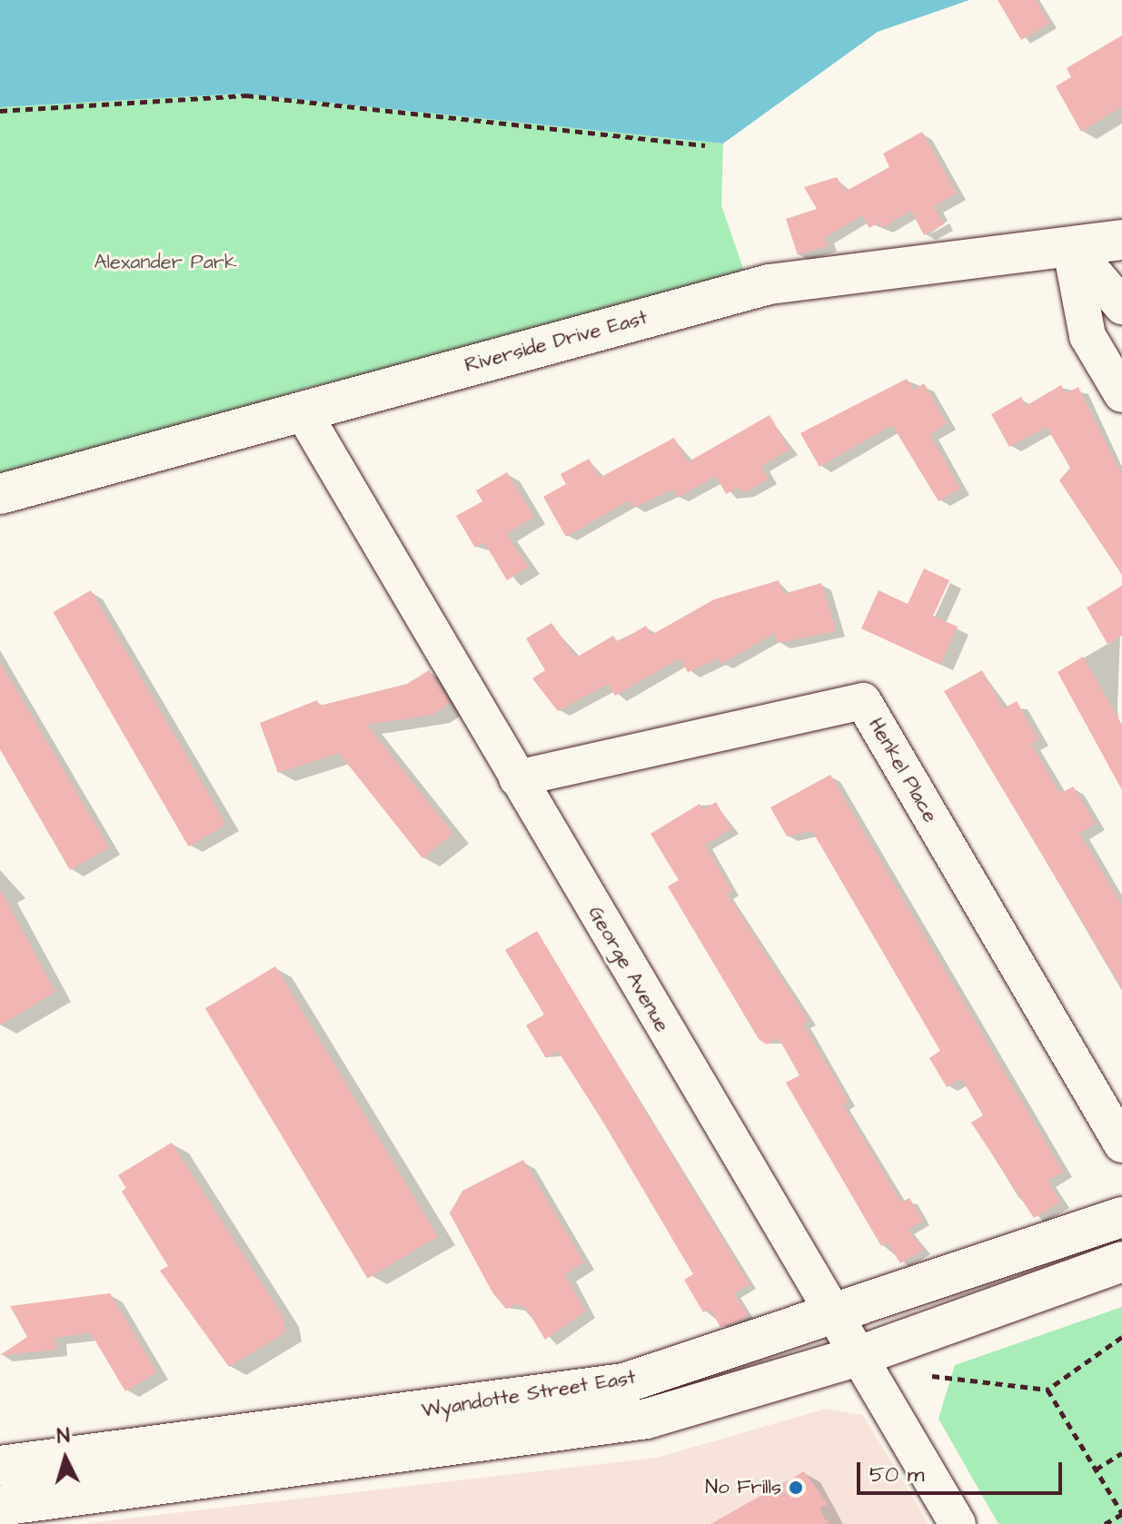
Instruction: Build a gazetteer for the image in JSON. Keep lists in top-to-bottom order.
{
  "streets": {
    "main road": ["Riverside Drive East", "Wyandotte Street East"],
    "street": ["Henkel Place", "George Avenue"]
  },
  "crossings": [
    ["Riverside Drive East", "George Avenue"],
    ["Henkel Place", "George Avenue"],
    ["George Avenue", "Wyandotte Street East"]
  ],
  "parks": ["Alexander Park"],
  "places": ["No Frills"],
  "scale_bar": "50 m",
  "north": "top"
}
